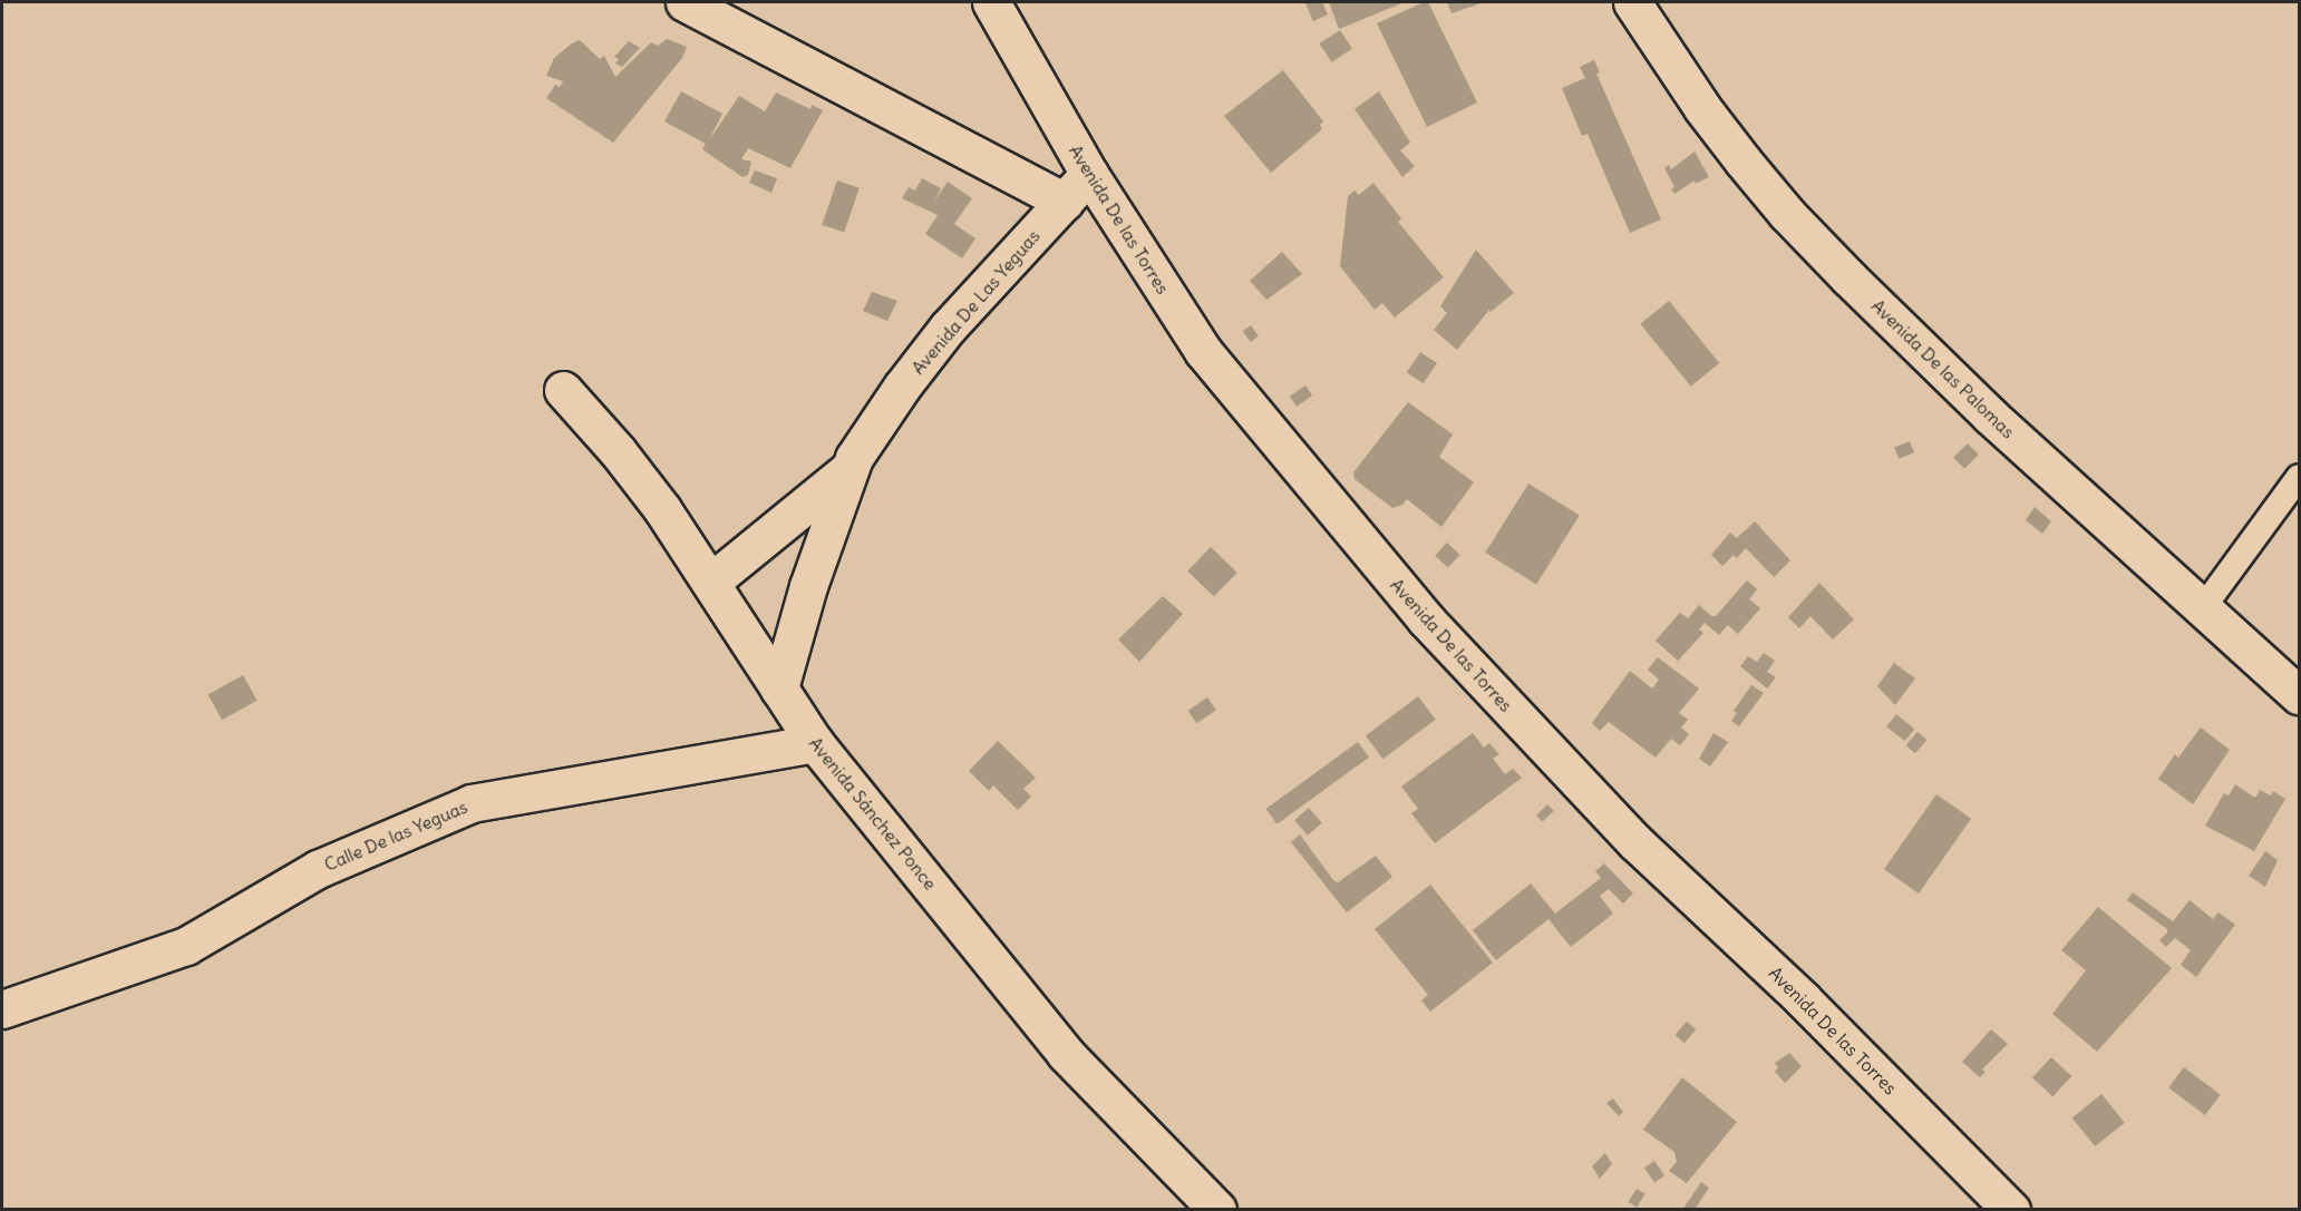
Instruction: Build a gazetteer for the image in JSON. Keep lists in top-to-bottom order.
{
  "streets": {
    "street": [
      "Avenida De las Torres",
      "Avenida De Las Yeguas",
      "Avenida De las Palomas",
      "Avenida Sánchez Ponce",
      "Calle De las Yeguas"
    ]
  },
  "crossings": [
    ["Avenida De las Torres", "Avenida De Las Yeguas"],
    ["Avenida De Las Yeguas", "Avenida Sánchez Ponce"],
    ["Avenida Sánchez Ponce", "Calle De las Yeguas"]
  ]
}
